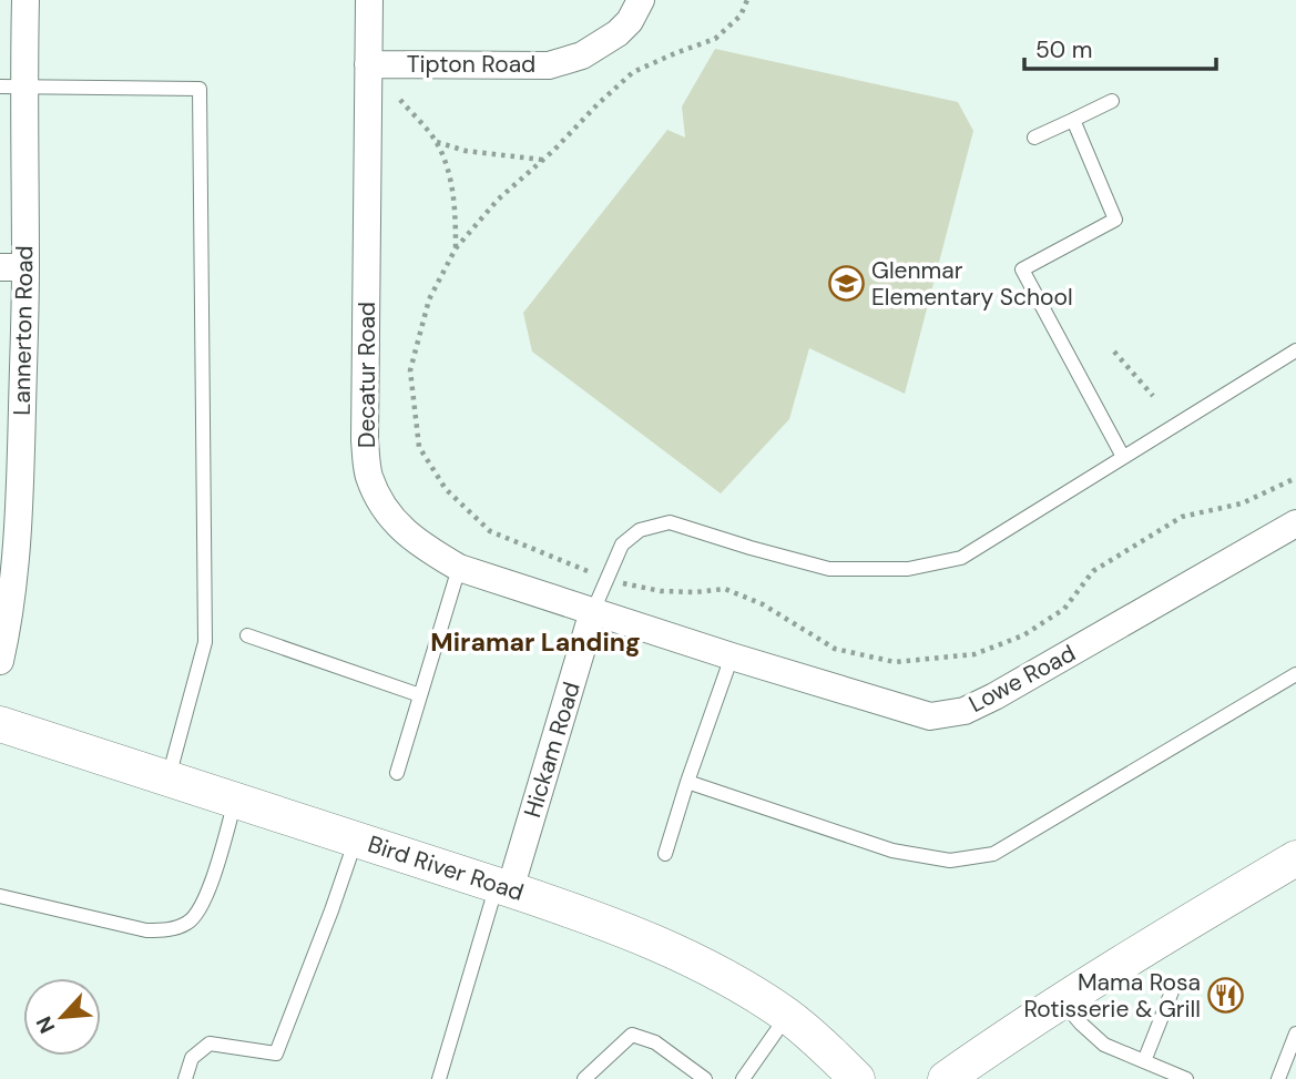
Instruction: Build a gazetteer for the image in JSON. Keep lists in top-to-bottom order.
{
  "streets": {
    "street": [
      "Tipton Road",
      "Lannerton Road",
      "Decatur Road",
      "Lowe Road",
      "Hickam Road",
      "Bird River Road"
    ]
  },
  "crossings": [
    ["Tipton Road", "Decatur Road"],
    ["Decatur Road", "Lowe Road"],
    ["Decatur Road", "Hickam Road"],
    ["Lowe Road", "Hickam Road"],
    ["Hickam Road", "Bird River Road"]
  ],
  "districts": ["Miramar Landing"],
  "places": {
    "school or university": ["Glenmar Elementary School"],
    "restaurant": ["Mama Rosa Rotisserie & Grill"]
  },
  "scale_bar": "50 m",
  "north": "bottom left"
}
